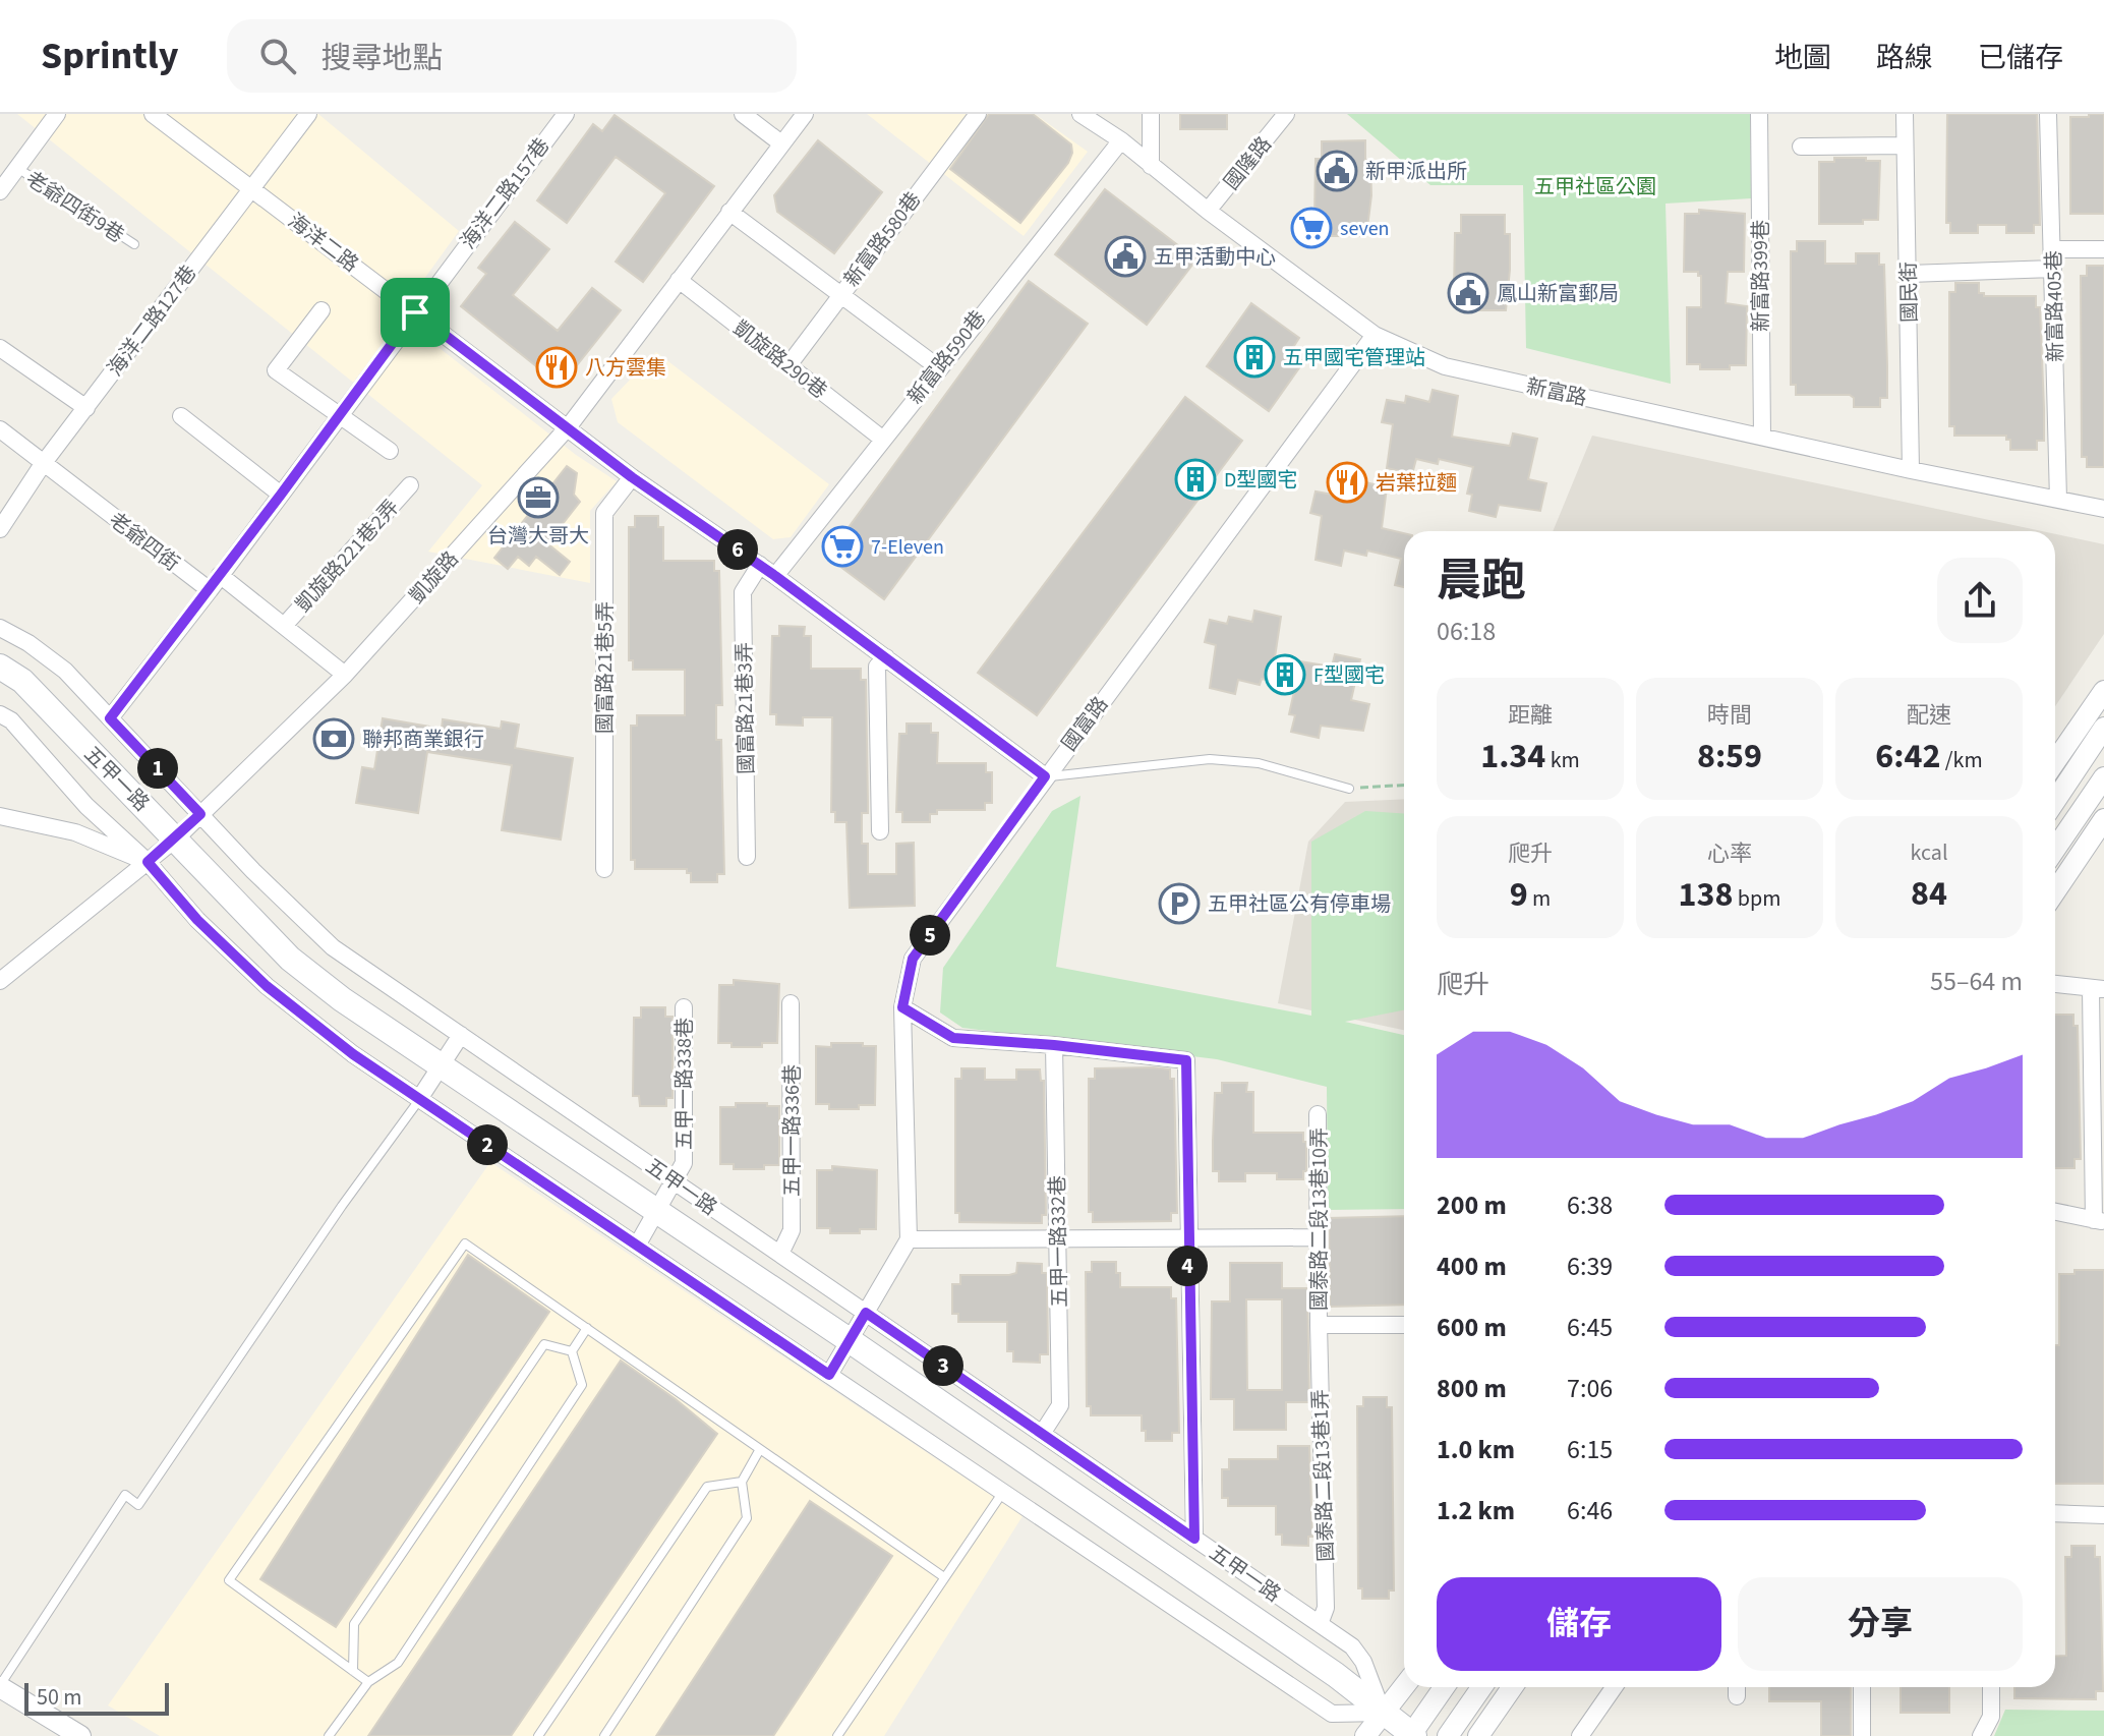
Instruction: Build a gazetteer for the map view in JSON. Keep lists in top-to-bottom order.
{
  "streets": {
    "main road": ["五甲一路"],
    "street": [
      "國隆路",
      "海洋二路157巷",
      "新富路580巷",
      "海洋二路",
      "新富路399巷",
      "國民街",
      "新富路405巷",
      "海洋二路127巷",
      "新富路590巷",
      "凱旋路290巷",
      "新富路",
      "老爺四街",
      "凱旋路221巷2弄",
      "凱旋路",
      "國富路21巷5弄",
      "國富路21巷3弄",
      "國富路",
      "五甲一路338巷",
      "五甲一路336巷",
      "國泰路二段13巷10弄",
      "五甲一路332巷",
      "國泰路二段13巷1弄"
    ],
    "lane": ["老爺四街9巷"]
  },
  "crossings": [
    ["國隆路", "新富路"],
    ["海洋二路157巷", "海洋二路"],
    ["新富路580巷", "凱旋路290巷"],
    ["海洋二路", "海洋二路127巷"],
    ["海洋二路", "新富路590巷"],
    ["海洋二路", "凱旋路"],
    ["海洋二路", "國富路21巷5弄"],
    ["海洋二路", "國富路21巷3弄"],
    ["海洋二路", "國富路"],
    ["新富路399巷", "新富路"],
    ["國民街", "新富路"],
    ["新富路405巷", "新富路"],
    ["海洋二路127巷", "老爺四街"],
    ["新富路590巷", "凱旋路290巷"],
    ["新富路590巷", "新富路"],
    ["凱旋路290巷", "凱旋路"],
    ["新富路", "國富路"],
    ["凱旋路", "五甲一路"],
    ["五甲一路", "五甲一路338巷"],
    ["五甲一路", "五甲一路336巷"],
    ["五甲一路", "五甲一路332巷"],
    ["五甲一路", "國泰路二段13巷1弄"],
    ["國泰路二段13巷10弄", "國泰路二段13巷1弄"]
  ],
  "parks": ["五甲社區公園"],
  "places": {
    "public building": ["新甲派出所", "五甲活動中心", "鳳山新富郵局"],
    "supermarket": ["seven", "7-Eleven"],
    "building": ["五甲國宅管理站", "D型國宅", "F型國宅"],
    "restaurant": ["八方雲集", "岩葉拉麵"],
    "office": ["台灣大哥大"],
    "bank": ["聯邦商業銀行"],
    "parking": ["五甲社區公有停車場"]
  },
  "scale_bar": "50 m",
  "page": {
    "header": "Sprintly",
    "search": "搜尋地點",
    "nav": ["地圖", "路線", "已儲存"],
    "pins": [
      "6",
      "1",
      "5",
      "2",
      "4",
      "3"
    ],
    "heading": ["晨跑", "06:18"],
    "stats": [
      ["距離", "1.34 km"],
      ["時間", "8:59"],
      ["配速", "6:42 /km"],
      ["爬升", "9 m"],
      ["心率", "138 bpm"],
      ["kcal", "84"]
    ],
    "chart": ["爬升", "55–64 m"],
    "list": [
      {
        "name": "200 m",
        "note": "6:38"
      },
      {
        "name": "400 m",
        "note": "6:39"
      },
      {
        "name": "600 m",
        "note": "6:45"
      },
      {
        "name": "800 m",
        "note": "7:06"
      },
      {
        "name": "1.0 km",
        "note": "6:15"
      },
      {
        "name": "1.2 km",
        "note": "6:46"
      }
    ],
    "buttons": ["儲存", "分享"],
    "scale": "50 m"
  }
}
